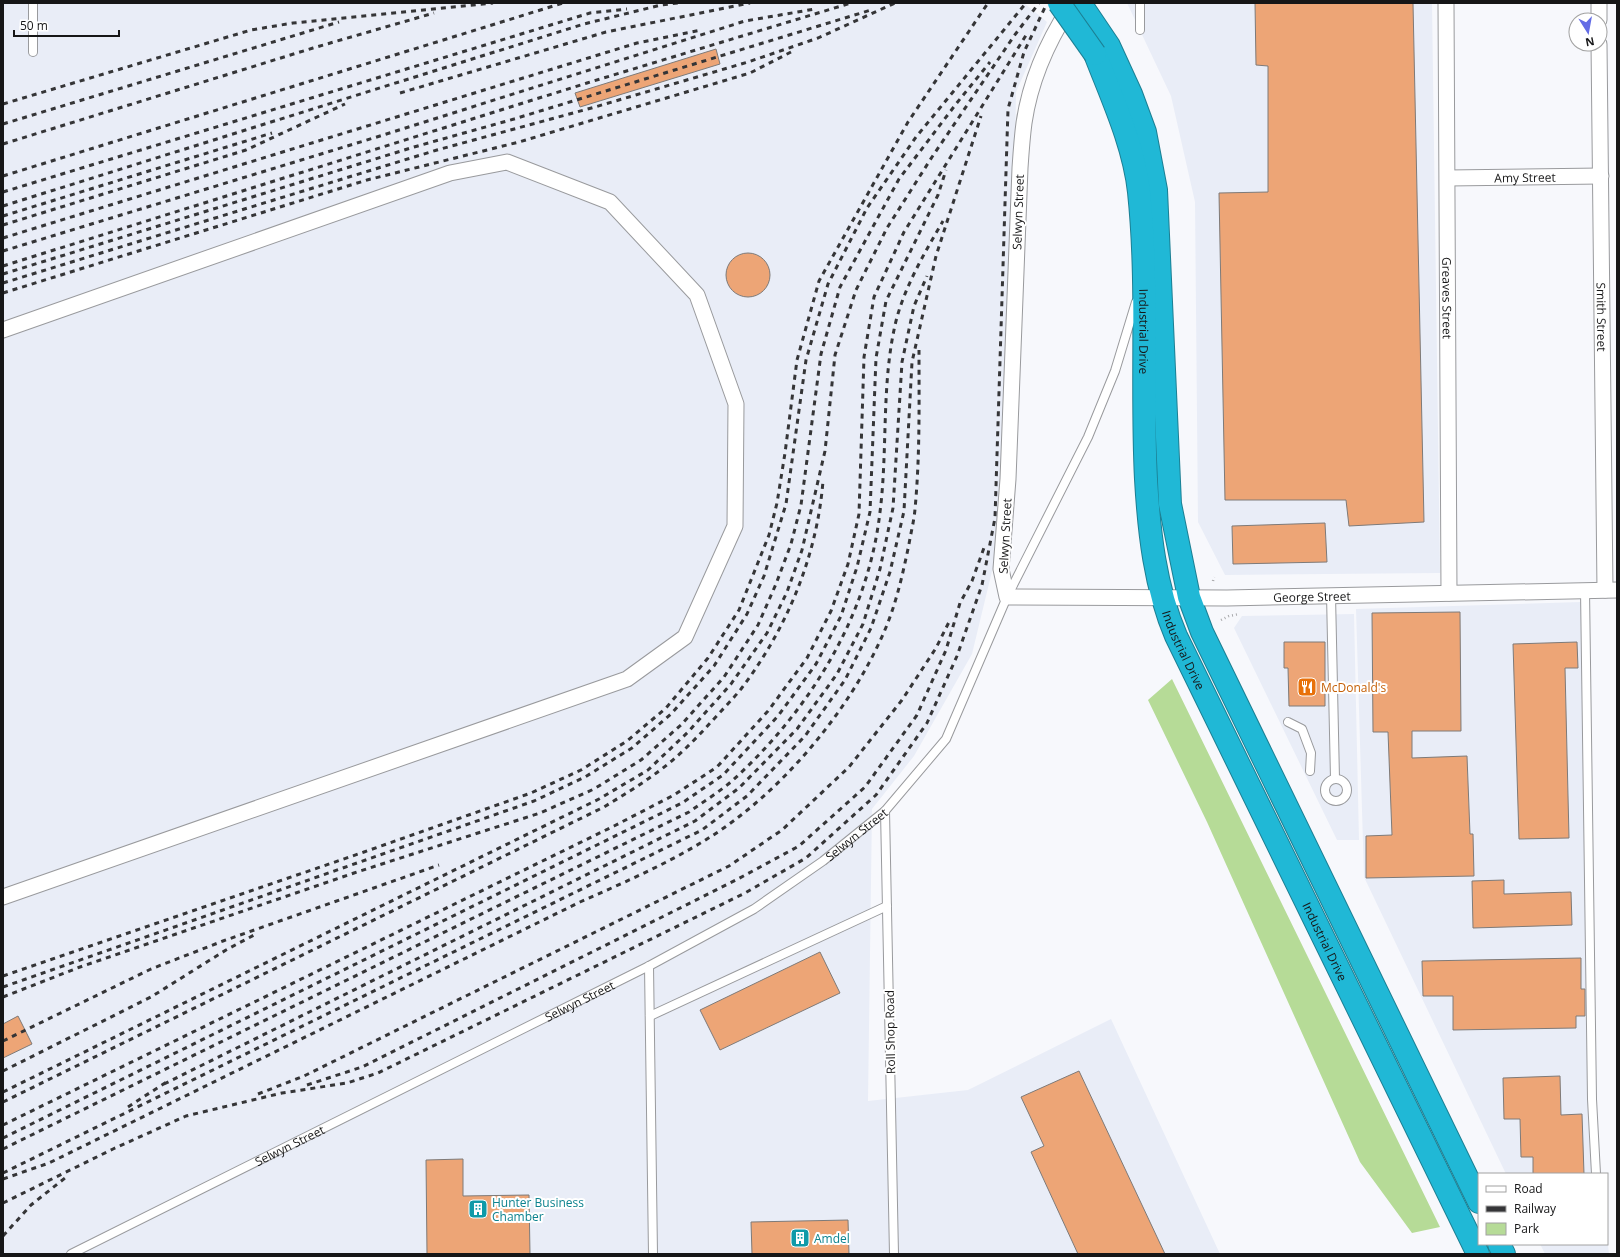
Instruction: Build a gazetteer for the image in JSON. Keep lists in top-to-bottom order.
{
  "streets": {
    "highway": ["Industrial Drive"],
    "street": [
      "Amy Street",
      "Selwyn Street",
      "Greaves Street",
      "Smith Street",
      "George Street"
    ],
    "lane": ["Roll Shop Road"]
  },
  "crossings": [
    ["Amy Street", "Greaves Street"],
    ["Amy Street", "Smith Street"],
    ["Selwyn Street", "George Street"],
    ["Selwyn Street", "Roll Shop Road"],
    ["Greaves Street", "George Street"],
    ["Smith Street", "George Street"],
    ["Industrial Drive", "George Street"]
  ],
  "places": {
    "restaurant": ["McDonald's"],
    "building": ["Hunter Business Chamber", "Amdel"]
  },
  "legend": ["Road", "Railway", "Park"],
  "scale_bar": "50 m",
  "north": "bottom"
}
